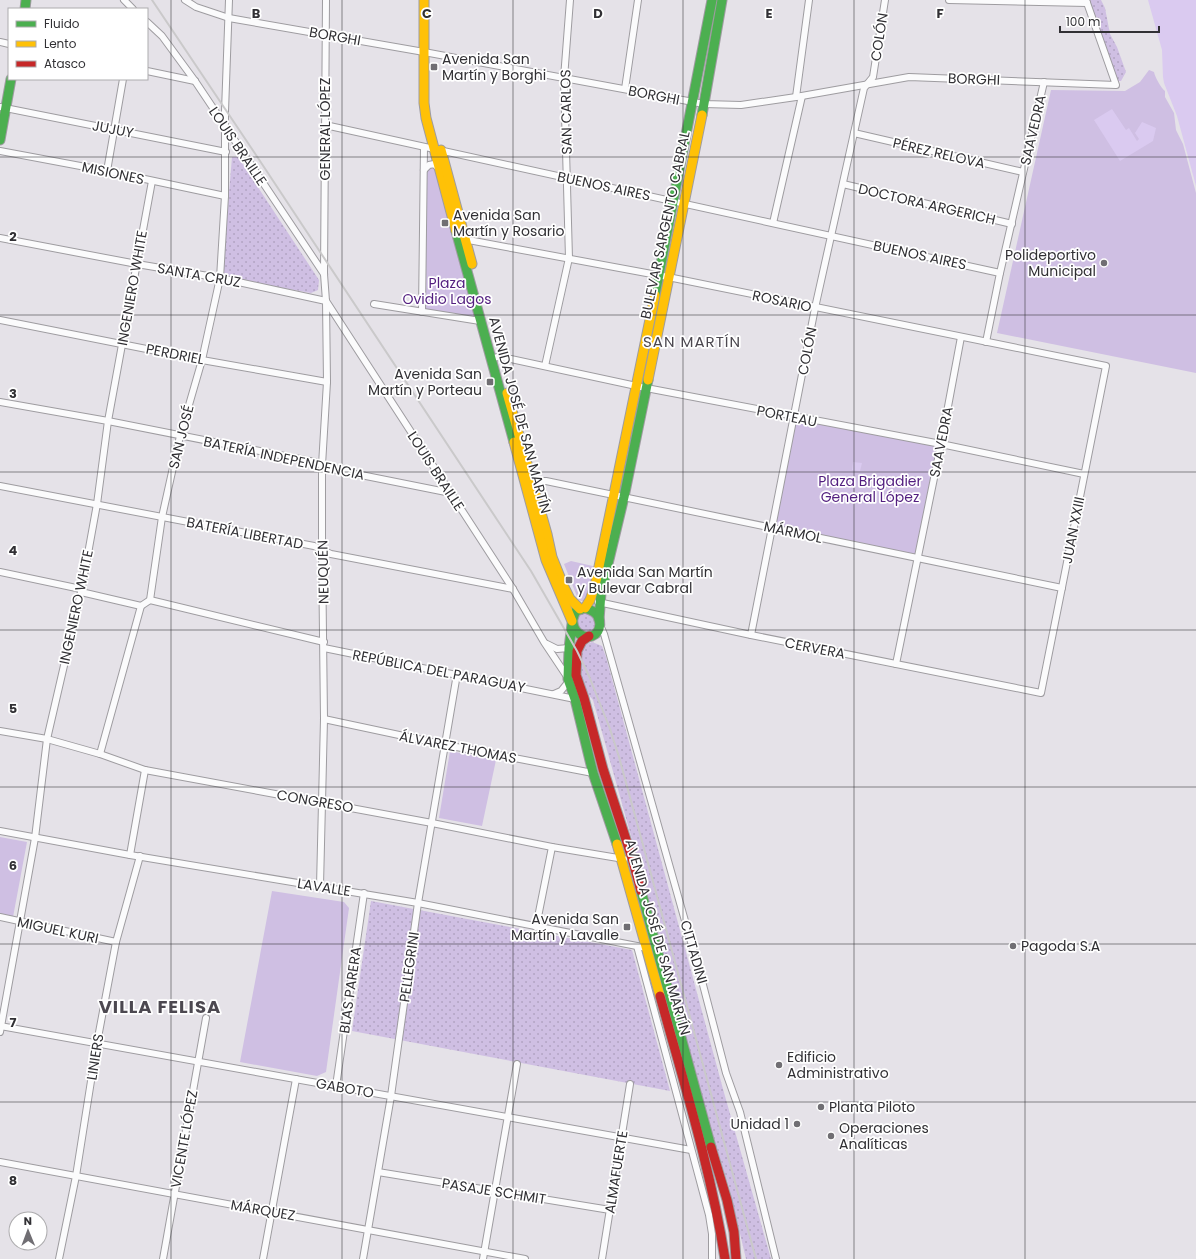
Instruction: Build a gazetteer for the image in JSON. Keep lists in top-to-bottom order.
{
  "streets": {
    "main road": ["BULEVAR SARGENTO CABRAL", "AVENIDA JOSÉ DE SAN MARTÍN"],
    "street": [
      "BORGHI",
      "COLÓN",
      "SAN CARLOS",
      "JUJUY",
      "GENERAL LÓPEZ",
      "SAAVEDRA",
      "LOUIS BRAILLE",
      "PÉREZ RELOVA",
      "MISIONES",
      "BUENOS AIRES",
      "DOCTORA ARGERICH",
      "SANTA CRUZ",
      "INGENIERO WHITE",
      "ROSARIO",
      "PERDRIEL",
      "PORTEAU",
      "SAN JOSÉ",
      "BATERÍA INDEPENDENCIA",
      "JUAN XXIII",
      "MÁRMOL",
      "BATERÍA LIBERTAD",
      "NEUQUÉN",
      "CERVERA",
      "REPÚBLICA DEL PARAGUAY",
      "ÁLVAREZ THOMAS",
      "CONGRESO",
      "LAVALLE",
      "MIGUEL KURI",
      "CITTADINI",
      "PELLEGRINI",
      "BLAS PARERA",
      "LINIERS",
      "GABOTO",
      "VICENTE LÓPEZ",
      "ALMAFUERTE",
      "PASAJE SCHMIT",
      "MÁRQUEZ"
    ]
  },
  "crossings": [
    ["BORGHI", "COLÓN"],
    ["BORGHI", "SAN CARLOS"],
    ["BORGHI", "GENERAL LÓPEZ"],
    ["BORGHI", "SAAVEDRA"],
    ["BORGHI", "BULEVAR SARGENTO CABRAL"],
    ["BORGHI", "AVENIDA JOSÉ DE SAN MARTÍN"],
    ["BORGHI", "SAN JOSÉ"],
    ["COLÓN", "PÉREZ RELOVA"],
    ["COLÓN", "BUENOS AIRES"],
    ["COLÓN", "DOCTORA ARGERICH"],
    ["COLÓN", "ROSARIO"],
    ["COLÓN", "PORTEAU"],
    ["COLÓN", "MÁRMOL"],
    ["COLÓN", "CERVERA"],
    ["SAN CARLOS", "BUENOS AIRES"],
    ["SAN CARLOS", "ROSARIO"],
    ["SAN CARLOS", "PORTEAU"],
    ["JUJUY", "SAN JOSÉ"],
    ["GENERAL LÓPEZ", "BUENOS AIRES"],
    ["GENERAL LÓPEZ", "NEUQUÉN"],
    ["SAAVEDRA", "PÉREZ RELOVA"],
    ["SAAVEDRA", "BUENOS AIRES"],
    ["SAAVEDRA", "DOCTORA ARGERICH"],
    ["SAAVEDRA", "ROSARIO"],
    ["SAAVEDRA", "PORTEAU"],
    ["SAAVEDRA", "MÁRMOL"],
    ["SAAVEDRA", "CERVERA"],
    ["LOUIS BRAILLE", "SANTA CRUZ"],
    ["LOUIS BRAILLE", "AVENIDA JOSÉ DE SAN MARTÍN"],
    ["LOUIS BRAILLE", "SAN JOSÉ"],
    ["LOUIS BRAILLE", "BATERÍA INDEPENDENCIA"],
    ["LOUIS BRAILLE", "BATERÍA LIBERTAD"],
    ["LOUIS BRAILLE", "NEUQUÉN"],
    ["MISIONES", "INGENIERO WHITE"],
    ["MISIONES", "SAN JOSÉ"],
    ["BUENOS AIRES", "BULEVAR SARGENTO CABRAL"],
    ["BUENOS AIRES", "AVENIDA JOSÉ DE SAN MARTÍN"],
    ["BULEVAR SARGENTO CABRAL", "ROSARIO"],
    ["BULEVAR SARGENTO CABRAL", "AVENIDA JOSÉ DE SAN MARTÍN"],
    ["BULEVAR SARGENTO CABRAL", "PORTEAU"],
    ["BULEVAR SARGENTO CABRAL", "MÁRMOL"],
    ["BULEVAR SARGENTO CABRAL", "CERVERA"],
    ["BULEVAR SARGENTO CABRAL", "CITTADINI"],
    ["SANTA CRUZ", "INGENIERO WHITE"],
    ["SANTA CRUZ", "SAN JOSÉ"],
    ["SANTA CRUZ", "NEUQUÉN"],
    ["INGENIERO WHITE", "PERDRIEL"],
    ["INGENIERO WHITE", "BATERÍA INDEPENDENCIA"],
    ["INGENIERO WHITE", "BATERÍA LIBERTAD"],
    ["INGENIERO WHITE", "CONGRESO"],
    ["INGENIERO WHITE", "LAVALLE"],
    ["INGENIERO WHITE", "MIGUEL KURI"],
    ["INGENIERO WHITE", "GABOTO"],
    ["ROSARIO", "AVENIDA JOSÉ DE SAN MARTÍN"],
    ["ROSARIO", "JUAN XXIII"],
    ["PERDRIEL", "SAN JOSÉ"],
    ["PERDRIEL", "NEUQUÉN"],
    ["AVENIDA JOSÉ DE SAN MARTÍN", "PORTEAU"],
    ["AVENIDA JOSÉ DE SAN MARTÍN", "MÁRMOL"],
    ["AVENIDA JOSÉ DE SAN MARTÍN", "REPÚBLICA DEL PARAGUAY"],
    ["AVENIDA JOSÉ DE SAN MARTÍN", "ÁLVAREZ THOMAS"],
    ["AVENIDA JOSÉ DE SAN MARTÍN", "CONGRESO"],
    ["AVENIDA JOSÉ DE SAN MARTÍN", "LAVALLE"],
    ["AVENIDA JOSÉ DE SAN MARTÍN", "CITTADINI"],
    ["PORTEAU", "JUAN XXIII"],
    ["SAN JOSÉ", "BATERÍA INDEPENDENCIA"],
    ["SAN JOSÉ", "BATERÍA LIBERTAD"],
    ["SAN JOSÉ", "REPÚBLICA DEL PARAGUAY"],
    ["BATERÍA INDEPENDENCIA", "NEUQUÉN"],
    ["JUAN XXIII", "MÁRMOL"],
    ["JUAN XXIII", "CERVERA"],
    ["BATERÍA LIBERTAD", "NEUQUÉN"],
    ["NEUQUÉN", "REPÚBLICA DEL PARAGUAY"],
    ["NEUQUÉN", "ÁLVAREZ THOMAS"],
    ["NEUQUÉN", "CONGRESO"],
    ["NEUQUÉN", "LAVALLE"],
    ["REPÚBLICA DEL PARAGUAY", "PELLEGRINI"],
    ["ÁLVAREZ THOMAS", "PELLEGRINI"],
    ["CONGRESO", "PELLEGRINI"],
    ["LAVALLE", "PELLEGRINI"],
    ["LAVALLE", "BLAS PARERA"],
    ["LAVALLE", "LINIERS"],
    ["MIGUEL KURI", "LINIERS"],
    ["PELLEGRINI", "GABOTO"],
    ["PELLEGRINI", "PASAJE SCHMIT"],
    ["PELLEGRINI", "MÁRQUEZ"],
    ["BLAS PARERA", "GABOTO"],
    ["LINIERS", "GABOTO"],
    ["LINIERS", "MÁRQUEZ"],
    ["GABOTO", "VICENTE LÓPEZ"],
    ["GABOTO", "ALMAFUERTE"],
    ["VICENTE LÓPEZ", "MÁRQUEZ"],
    ["ALMAFUERTE", "PASAJE SCHMIT"]
  ],
  "districts": ["SAN MARTÍN", "VILLA FELISA"],
  "parks": ["Plaza Ovidio Lagos", "Plaza Brigadier General López"],
  "places": {
    "transit": [
      "Avenida San Martín y Borghi",
      "Avenida San Martín y Rosario",
      "Avenida San Martín y Porteau",
      "Avenida San Martín y Bulevar Cabral",
      "Avenida San Martín y Lavalle"
    ],
    "other": [
      "Polideportivo Municipal",
      "Pagoda S.A",
      "Edificio Administrativo",
      "Planta Piloto",
      "Unidad 1",
      "Operaciones Analíticas"
    ]
  },
  "legend": ["Fluido", "Lento", "Atasco"],
  "scale_bar": "100 m",
  "north": "top",
  "grid": {
    "columns": [
      "B",
      "C",
      "D",
      "E",
      "F"
    ],
    "rows": [
      "2",
      "3",
      "4",
      "5",
      "6",
      "7",
      "8"
    ]
  }
}
